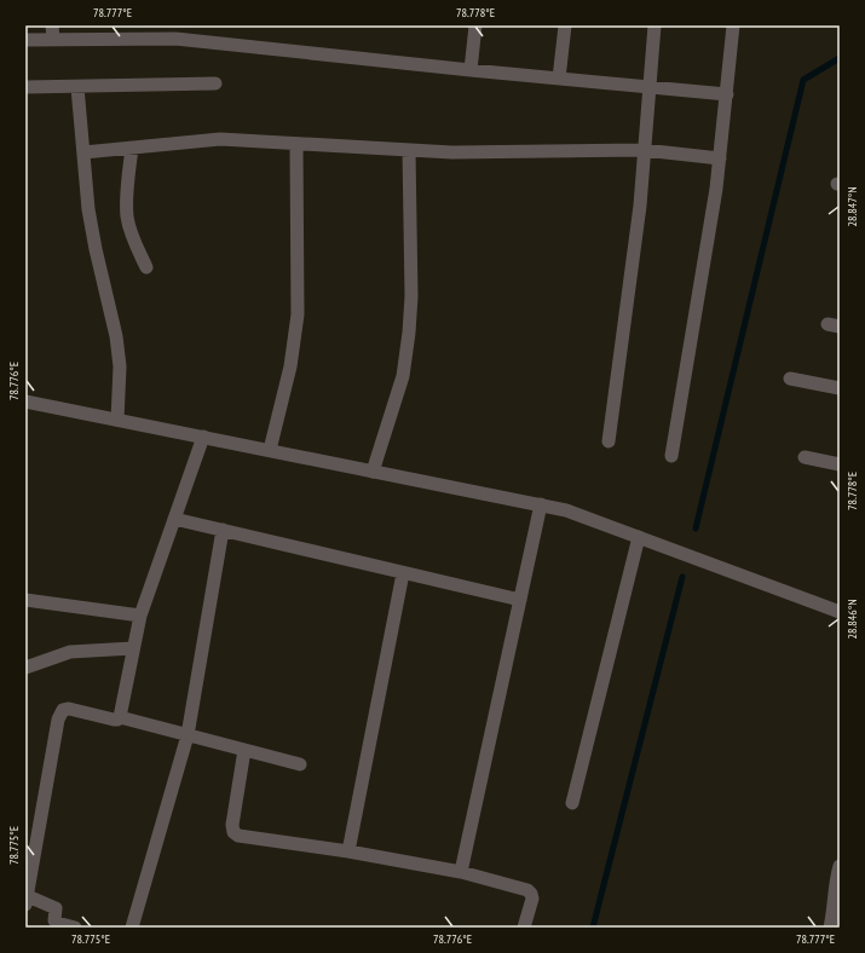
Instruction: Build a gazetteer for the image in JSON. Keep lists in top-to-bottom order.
{
  "coordinates": [
    "78.777°E",
    "78.778°E",
    "28.847°N",
    "78.776°E",
    "28.846°N",
    "78.775°E"
  ]
}
